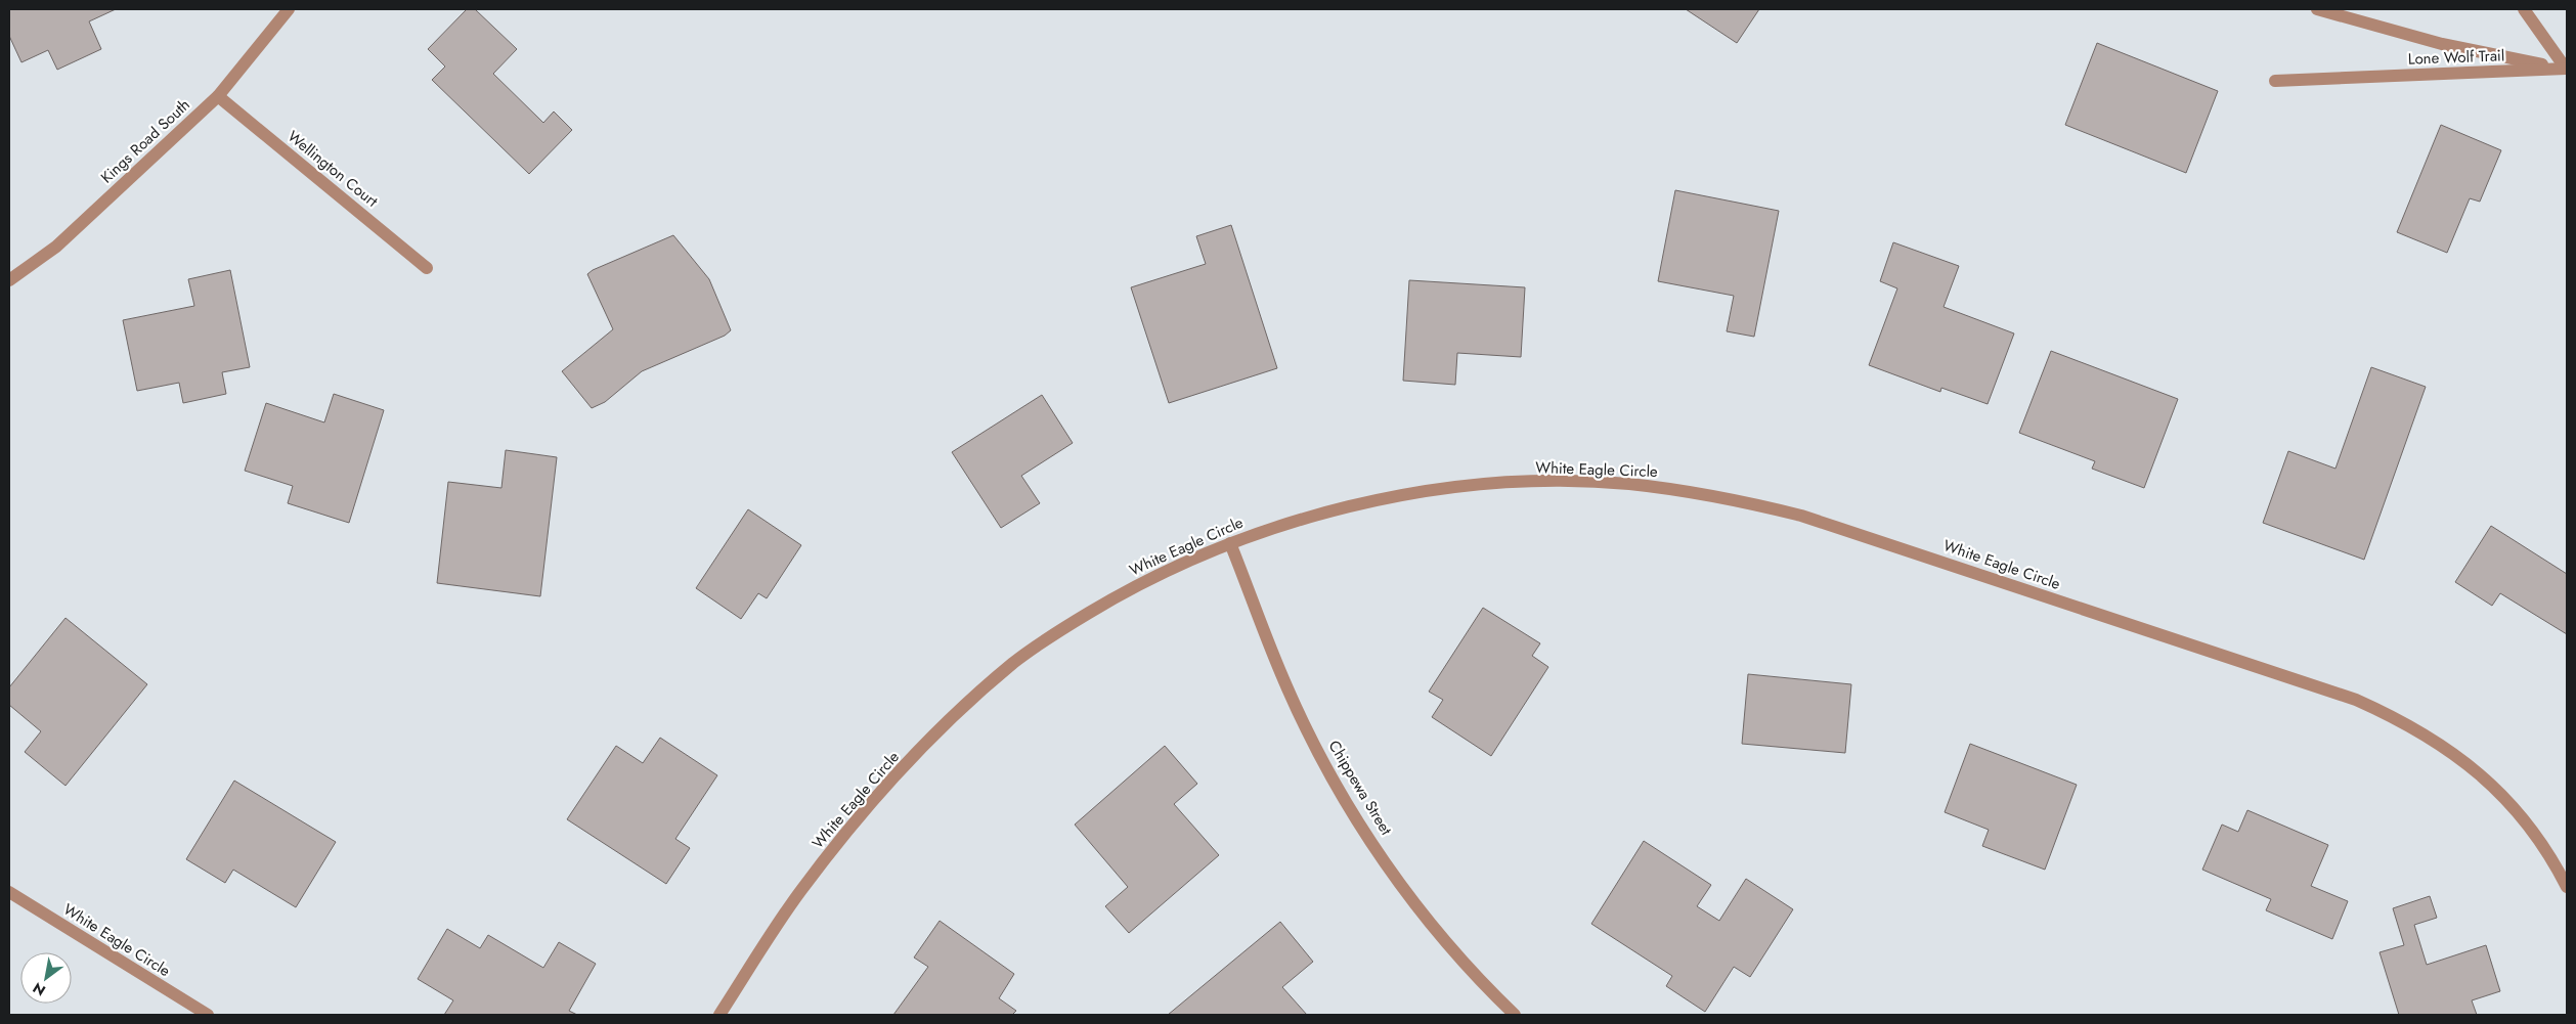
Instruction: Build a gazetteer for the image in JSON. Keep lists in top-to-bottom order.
{
  "streets": {
    "street": [
      "Lone Wolf Trail",
      "Kings Road South",
      "Wellington Court",
      "White Eagle Circle",
      "Chippewa Street"
    ]
  },
  "crossings": [
    ["Kings Road South", "Wellington Court"],
    ["White Eagle Circle", "Chippewa Street"]
  ],
  "north": "bottom left"
}
